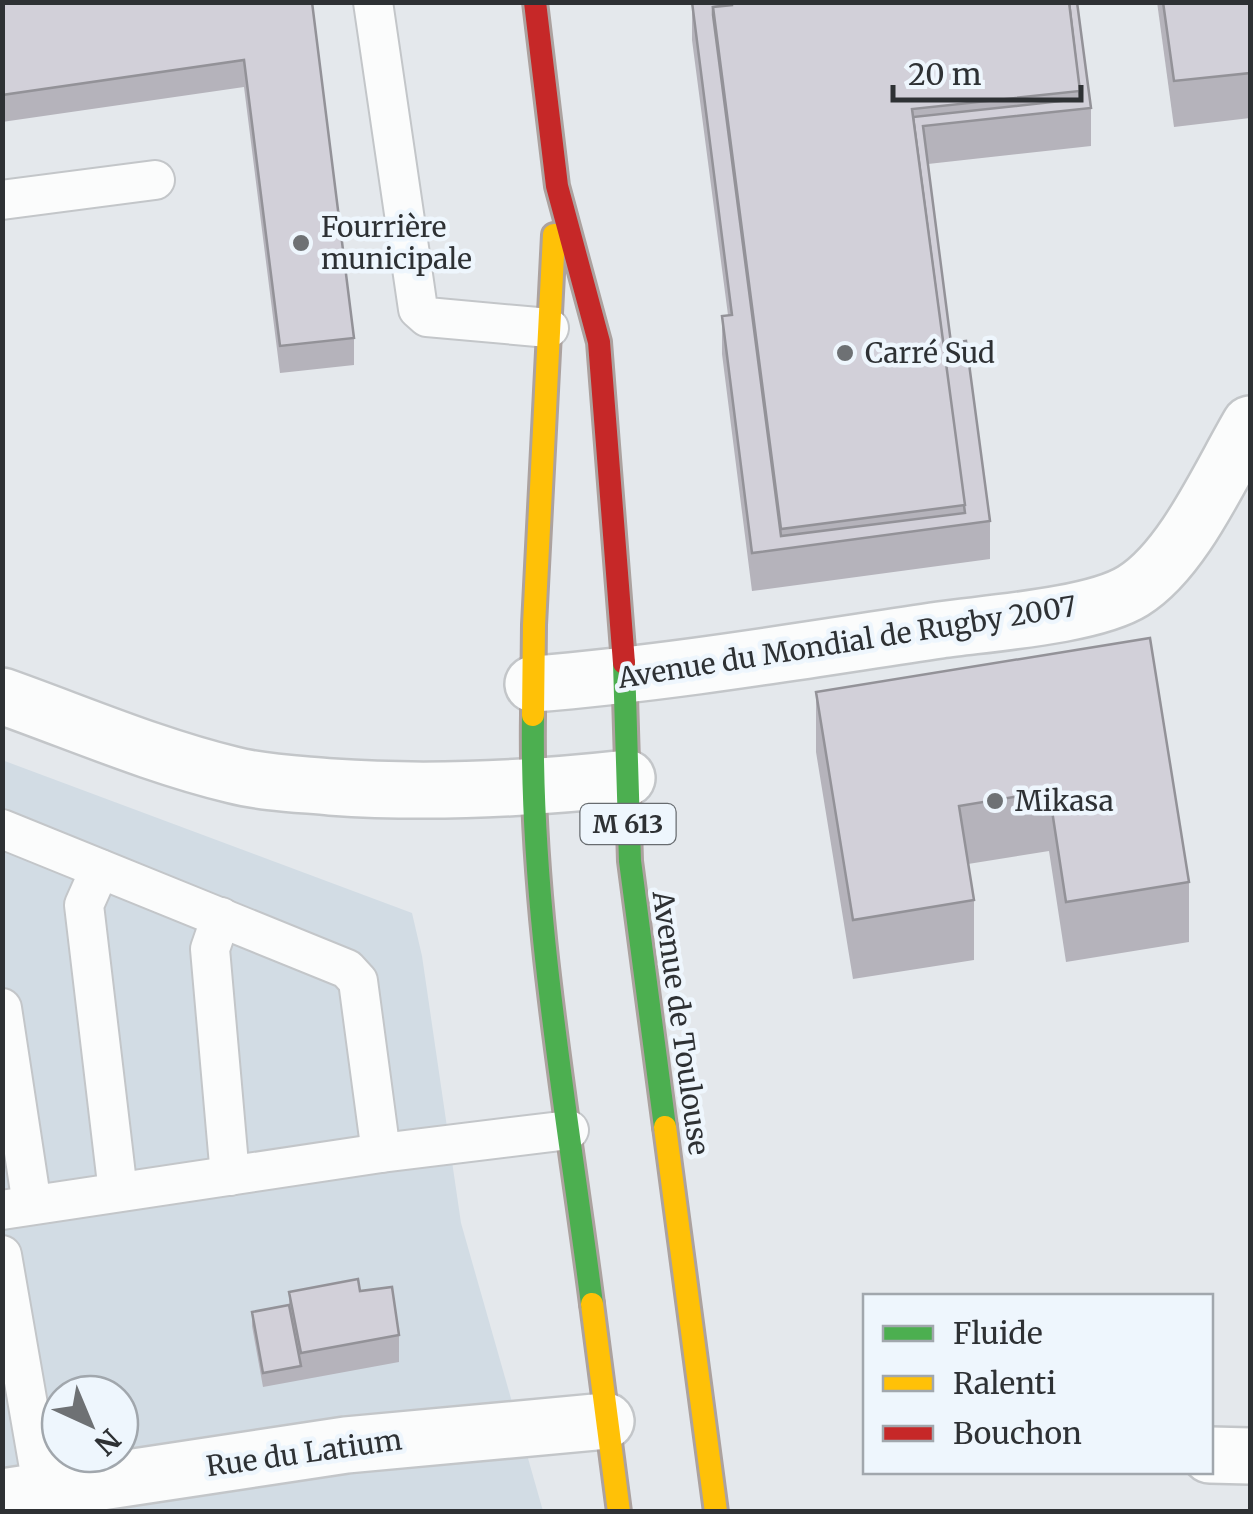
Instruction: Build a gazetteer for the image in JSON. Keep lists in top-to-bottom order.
{
  "streets": {
    "main road": ["M 613", "Avenue de Toulouse"],
    "street": ["Avenue du Mondial de Rugby 2007", "Rue du Latium"]
  },
  "crossings": [
    ["Avenue du Mondial de Rugby 2007", "Avenue de Toulouse"],
    ["Avenue de Toulouse", "Rue du Latium"]
  ],
  "places": ["Fourrière municipale", "Carré Sud", "Mikasa"],
  "legend": ["Fluide", "Ralenti", "Bouchon"],
  "scale_bar": "20 m",
  "north": "bottom right"
}
